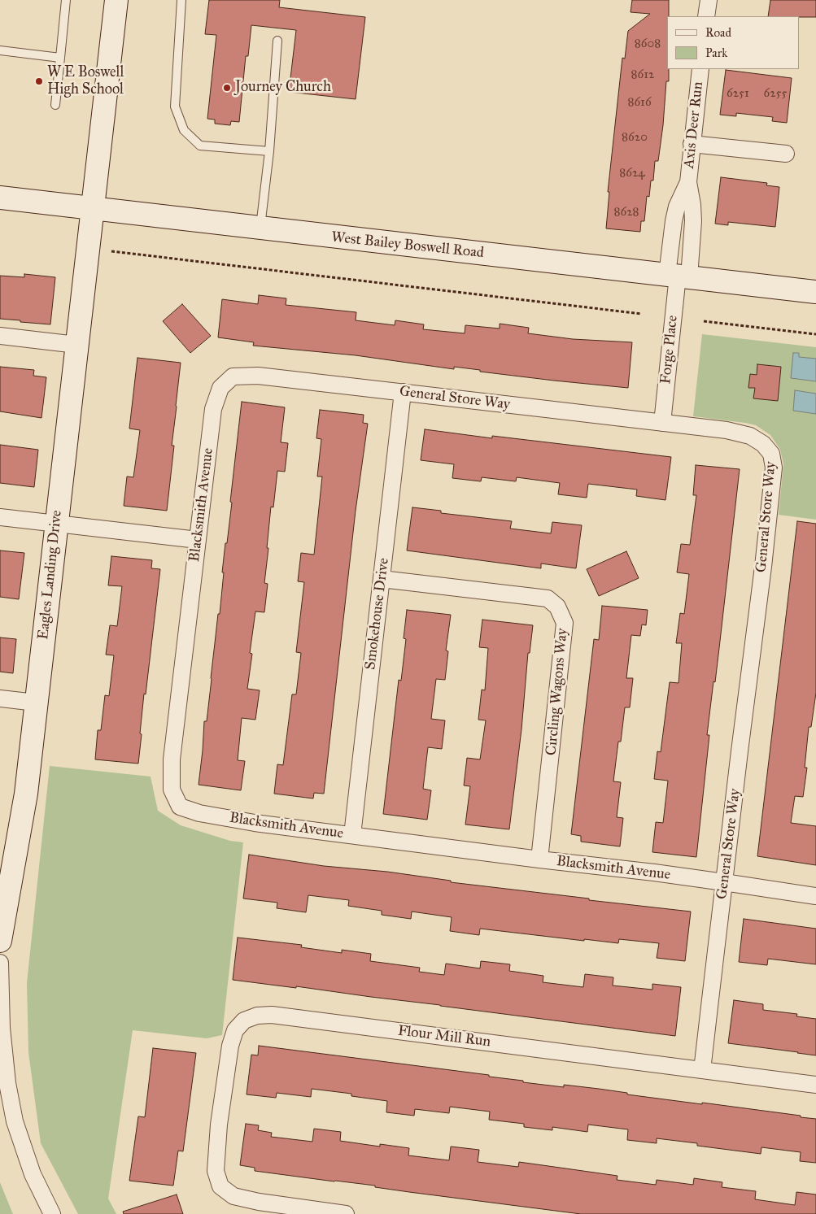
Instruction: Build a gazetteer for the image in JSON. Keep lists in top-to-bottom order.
{
  "streets": {
    "street": [
      "Axis Deer Run",
      "West Bailey Boswell Road",
      "Forge Place",
      "General Store Way",
      "Blacksmith Avenue",
      "Eagles Landing Drive",
      "Smokehouse Drive",
      "Circling Wagons Way",
      "Flour Mill Run"
    ]
  },
  "crossings": [
    ["Axis Deer Run", "West Bailey Boswell Road"],
    ["Axis Deer Run", "Forge Place"],
    ["West Bailey Boswell Road", "Forge Place"],
    ["West Bailey Boswell Road", "Eagles Landing Drive"],
    ["Forge Place", "General Store Way"],
    ["General Store Way", "Blacksmith Avenue"],
    ["General Store Way", "Smokehouse Drive"],
    ["General Store Way", "Flour Mill Run"],
    ["Blacksmith Avenue", "Smokehouse Drive"],
    ["Blacksmith Avenue", "Circling Wagons Way"],
    ["Smokehouse Drive", "Circling Wagons Way"]
  ],
  "places": ["W E Boswell High School", "Journey Church"],
  "house_numbers": [
    "8608",
    "8612",
    "6251",
    "6255",
    "8616",
    "8620",
    "8624",
    "8628"
  ],
  "legend": ["Road", "Park"]
}
